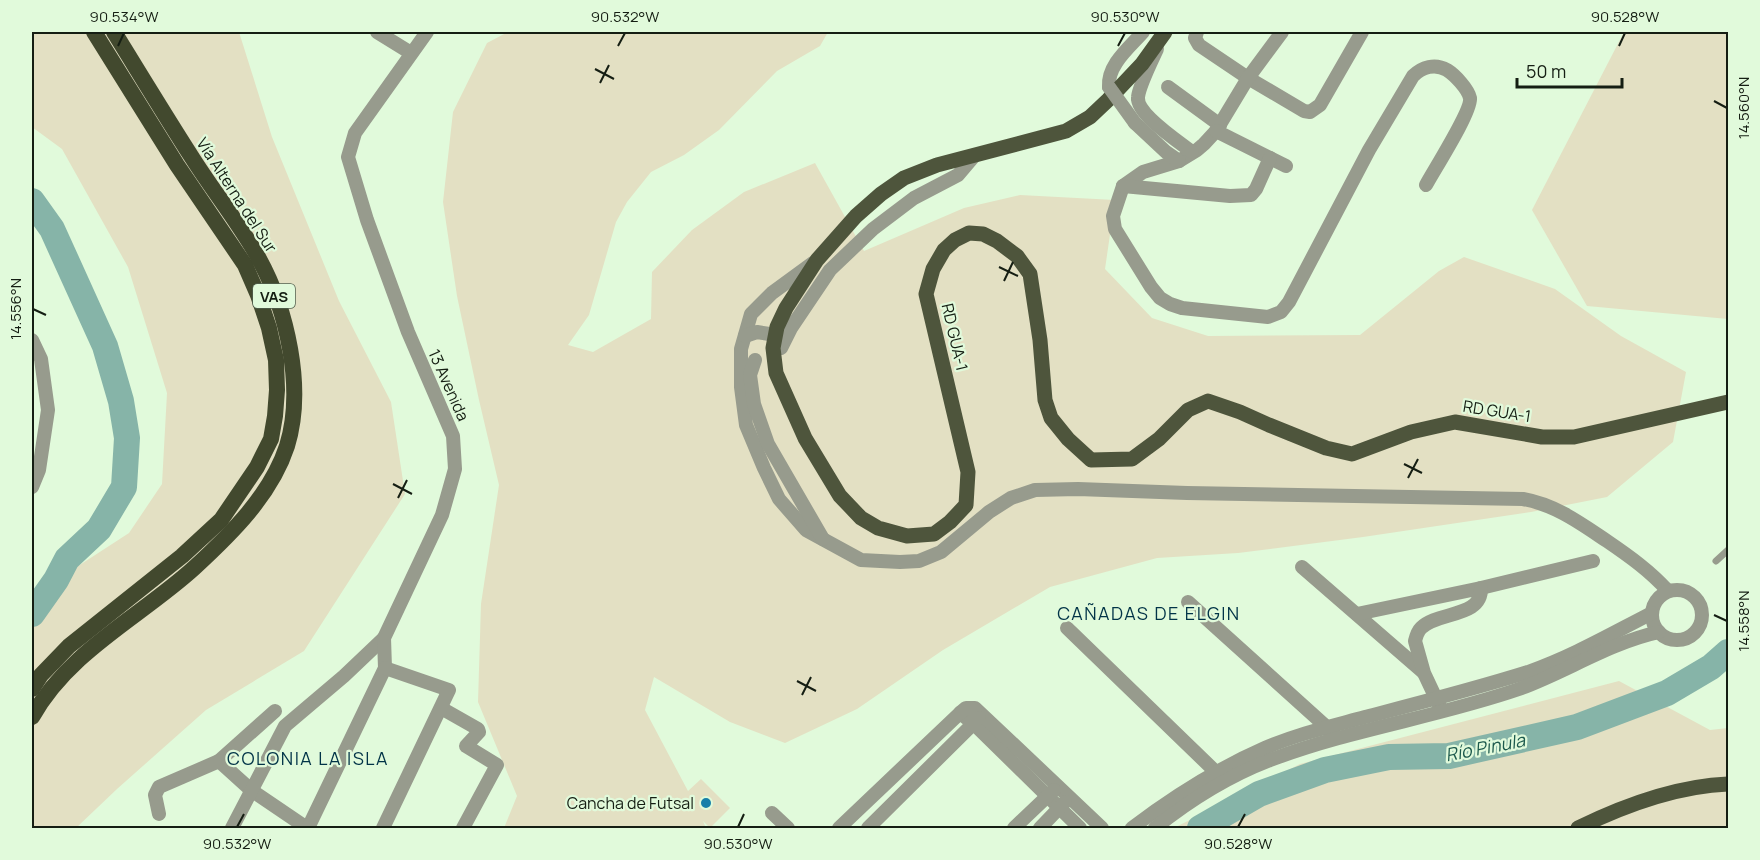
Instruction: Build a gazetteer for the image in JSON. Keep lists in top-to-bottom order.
{
  "streets": {
    "highway": ["Vía Alterna del Sur", "VAS"],
    "main road": ["RD GUA-1"],
    "street": ["13 Avenida"]
  },
  "districts": ["CAÑADAS DE ELGIN", "COLONIA LA ISLA"],
  "water": ["Río Pinula"],
  "places": ["Cancha de Futsal"],
  "scale_bar": "50 m",
  "coordinates": [
    "90.534°W",
    "90.532°W",
    "90.530°W",
    "90.528°W",
    "14.560°N",
    "14.556°N",
    "14.558°N"
  ]
}
